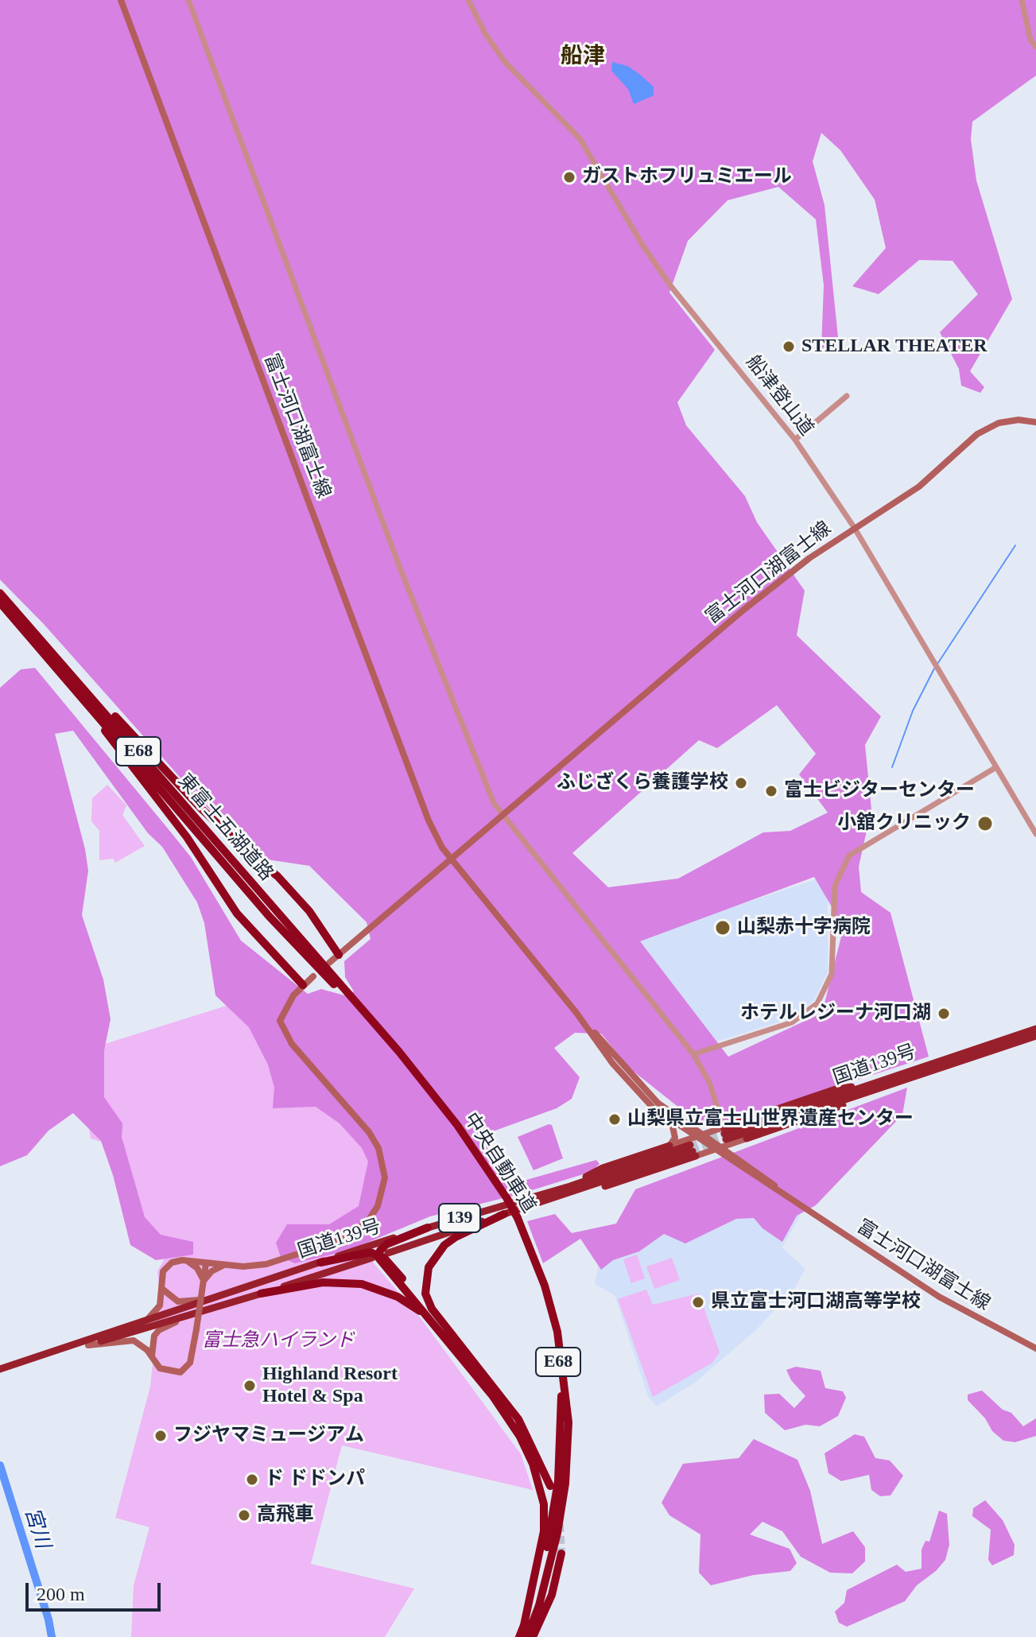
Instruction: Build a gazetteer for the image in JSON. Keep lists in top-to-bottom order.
{
  "streets": {
    "highway": [
      "E68",
      "東富士五湖道路",
      "国道139号",
      "中央自動車道",
      "139"
    ],
    "main road": ["富士河口湖富士線"],
    "street": ["船津登山道"]
  },
  "crossings": [
    ["船津登山道", "富士河口湖富士線"],
    ["富士河口湖富士線", "国道139号"],
    ["E68", "東富士五湖道路"],
    ["東富士五湖道路", "中央自動車道"]
  ],
  "districts": ["船津"],
  "water": ["宮川"],
  "parks": ["富士急ハイランド"],
  "places": [
    "ガストホフリュミエール",
    "STELLAR THEATER",
    "ふじざくら養護学校",
    "富士ビジターセンター",
    "小舘クリニック",
    "山梨赤十字病院",
    "ホテルレジーナ河口湖",
    "山梨県立富士山世界遺産センター",
    "県立富士河口湖高等学校",
    "Highland Resort Hotel & Spa",
    "フジヤマミュージアム",
    "ド ドドンパ",
    "高飛車"
  ],
  "scale_bar": "200 m"
}
